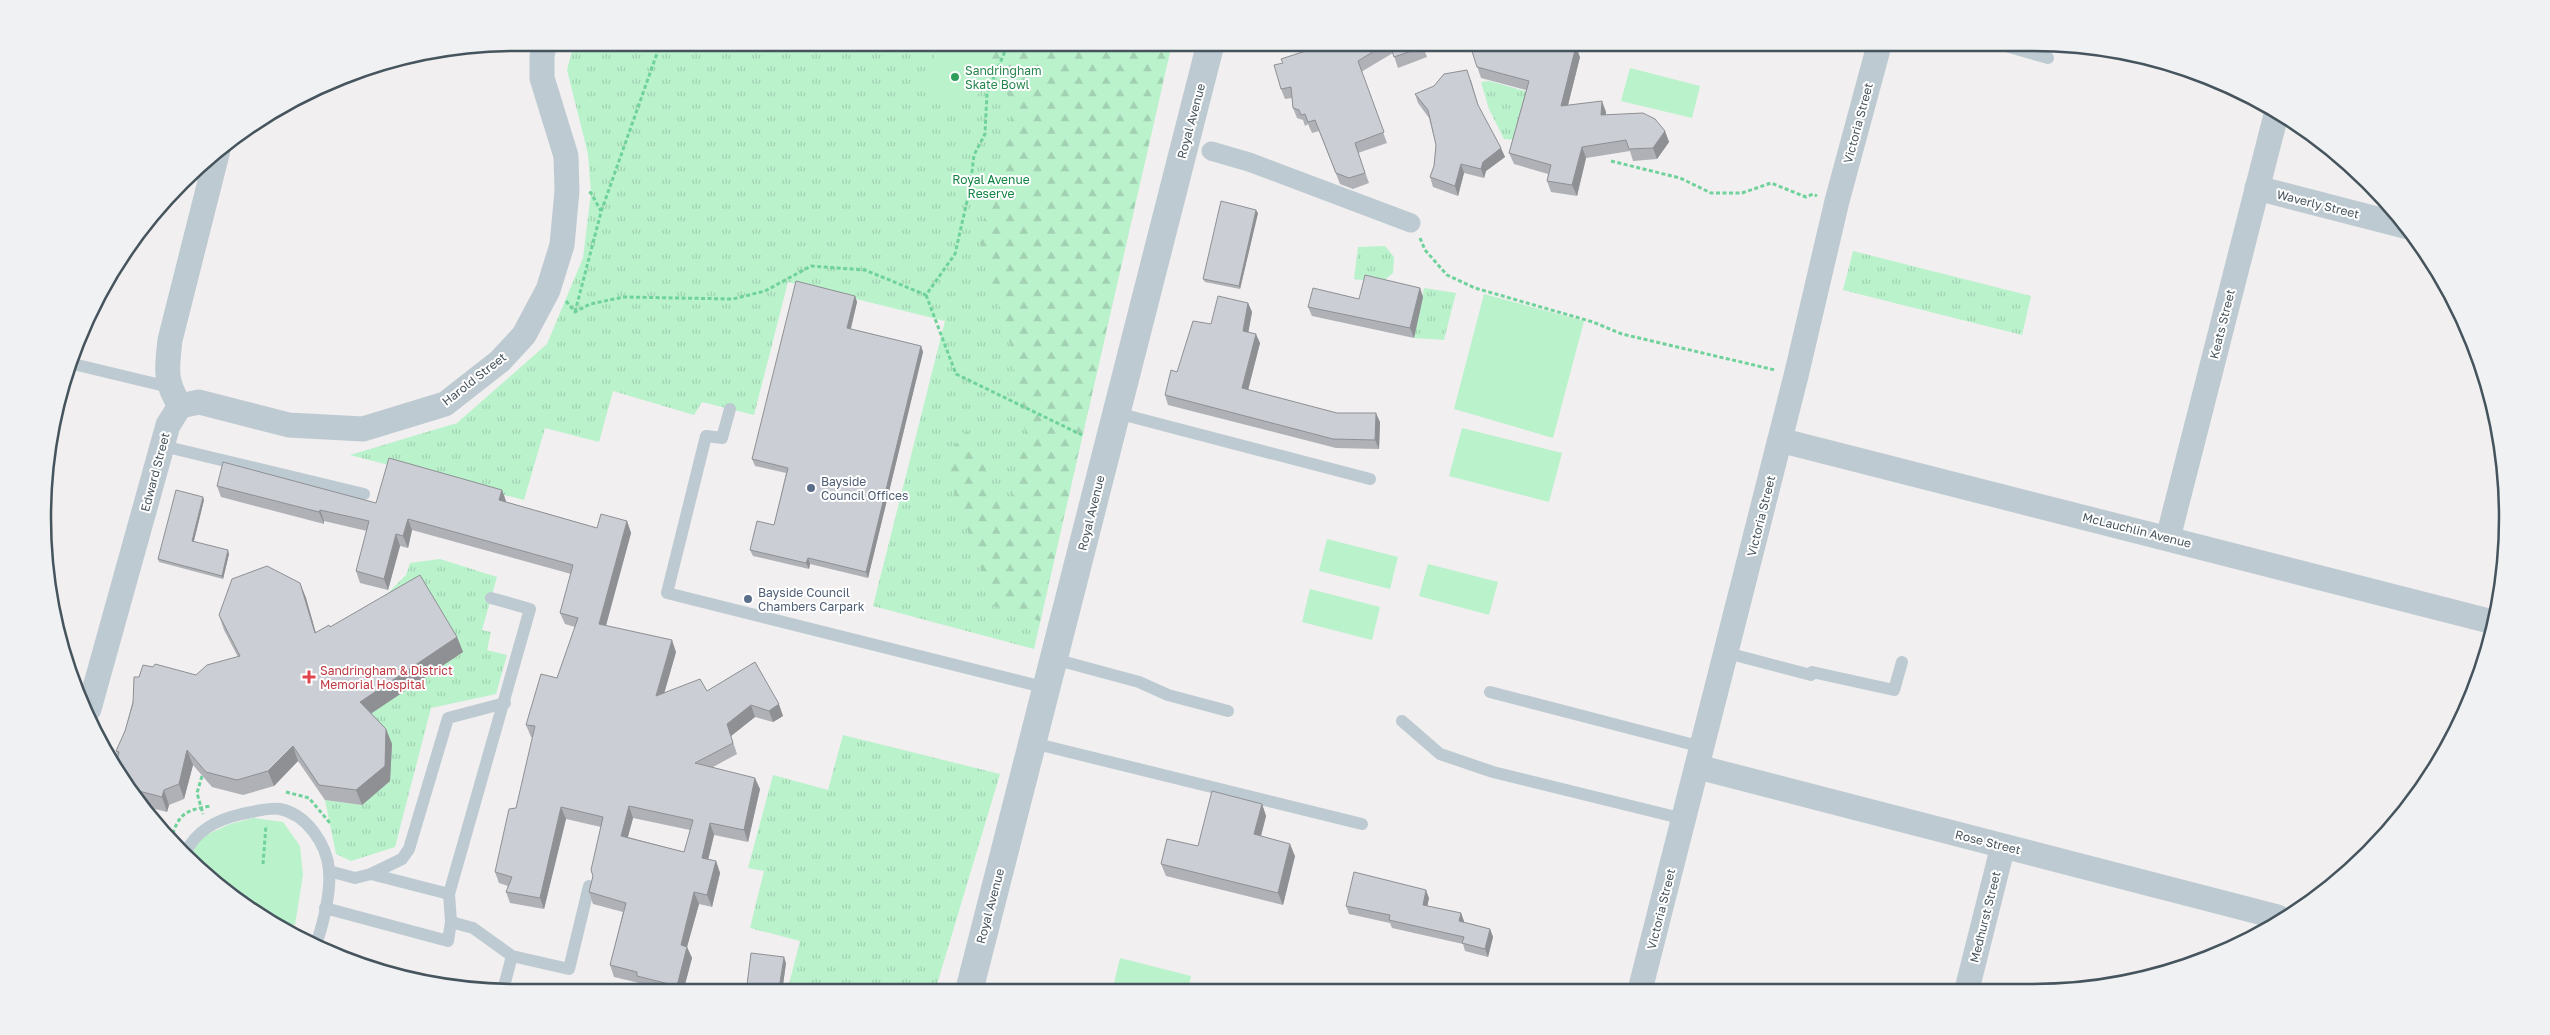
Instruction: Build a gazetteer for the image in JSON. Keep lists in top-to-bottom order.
{
  "streets": {
    "street": [
      "Royal Avenue",
      "Victoria Street",
      "Waverly Street",
      "Keats Street",
      "Harold Street",
      "Edward Street",
      "McLauchlin Avenue",
      "Rose Street",
      "Medhurst Street"
    ]
  },
  "crossings": [
    ["Victoria Street", "McLauchlin Avenue"],
    ["Victoria Street", "Rose Street"],
    ["Waverly Street", "Keats Street"],
    ["Keats Street", "McLauchlin Avenue"],
    ["Harold Street", "Edward Street"],
    ["Rose Street", "Medhurst Street"]
  ],
  "parks": ["Royal Avenue Reserve"],
  "places": {
    "other": ["Sandringham Skate Bowl", "Bayside Council Offices", "Bayside Council Chambers Carpark"],
    "health": ["Sandringham & District Memorial Hospital"]
  }
}
